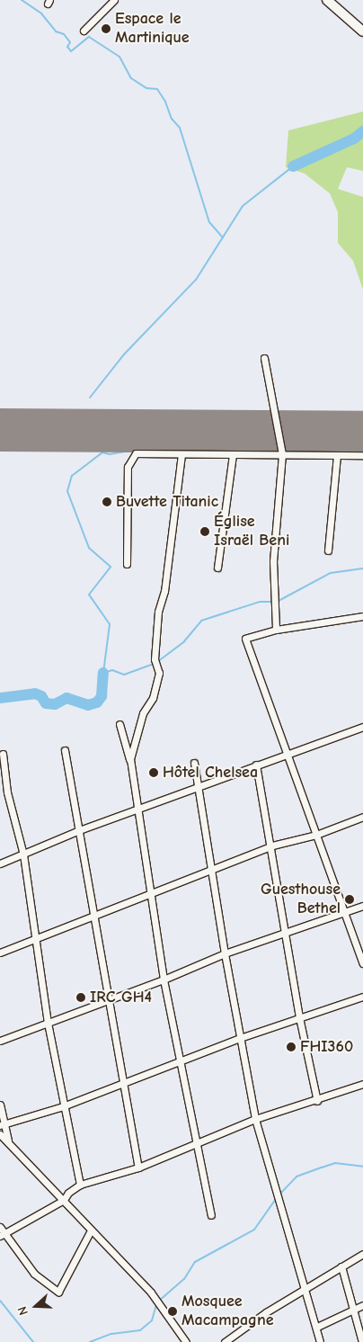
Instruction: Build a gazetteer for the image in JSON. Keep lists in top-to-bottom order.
{
  "places": [
    "Espace le Martinique",
    "Buvette Titanic",
    "Église Israël Beni",
    "Hôtel Chelsea",
    "Guesthouse Bethel",
    "IRC GH4",
    "FHI360",
    "Mosquee Macampagne"
  ],
  "north": "left"
}
